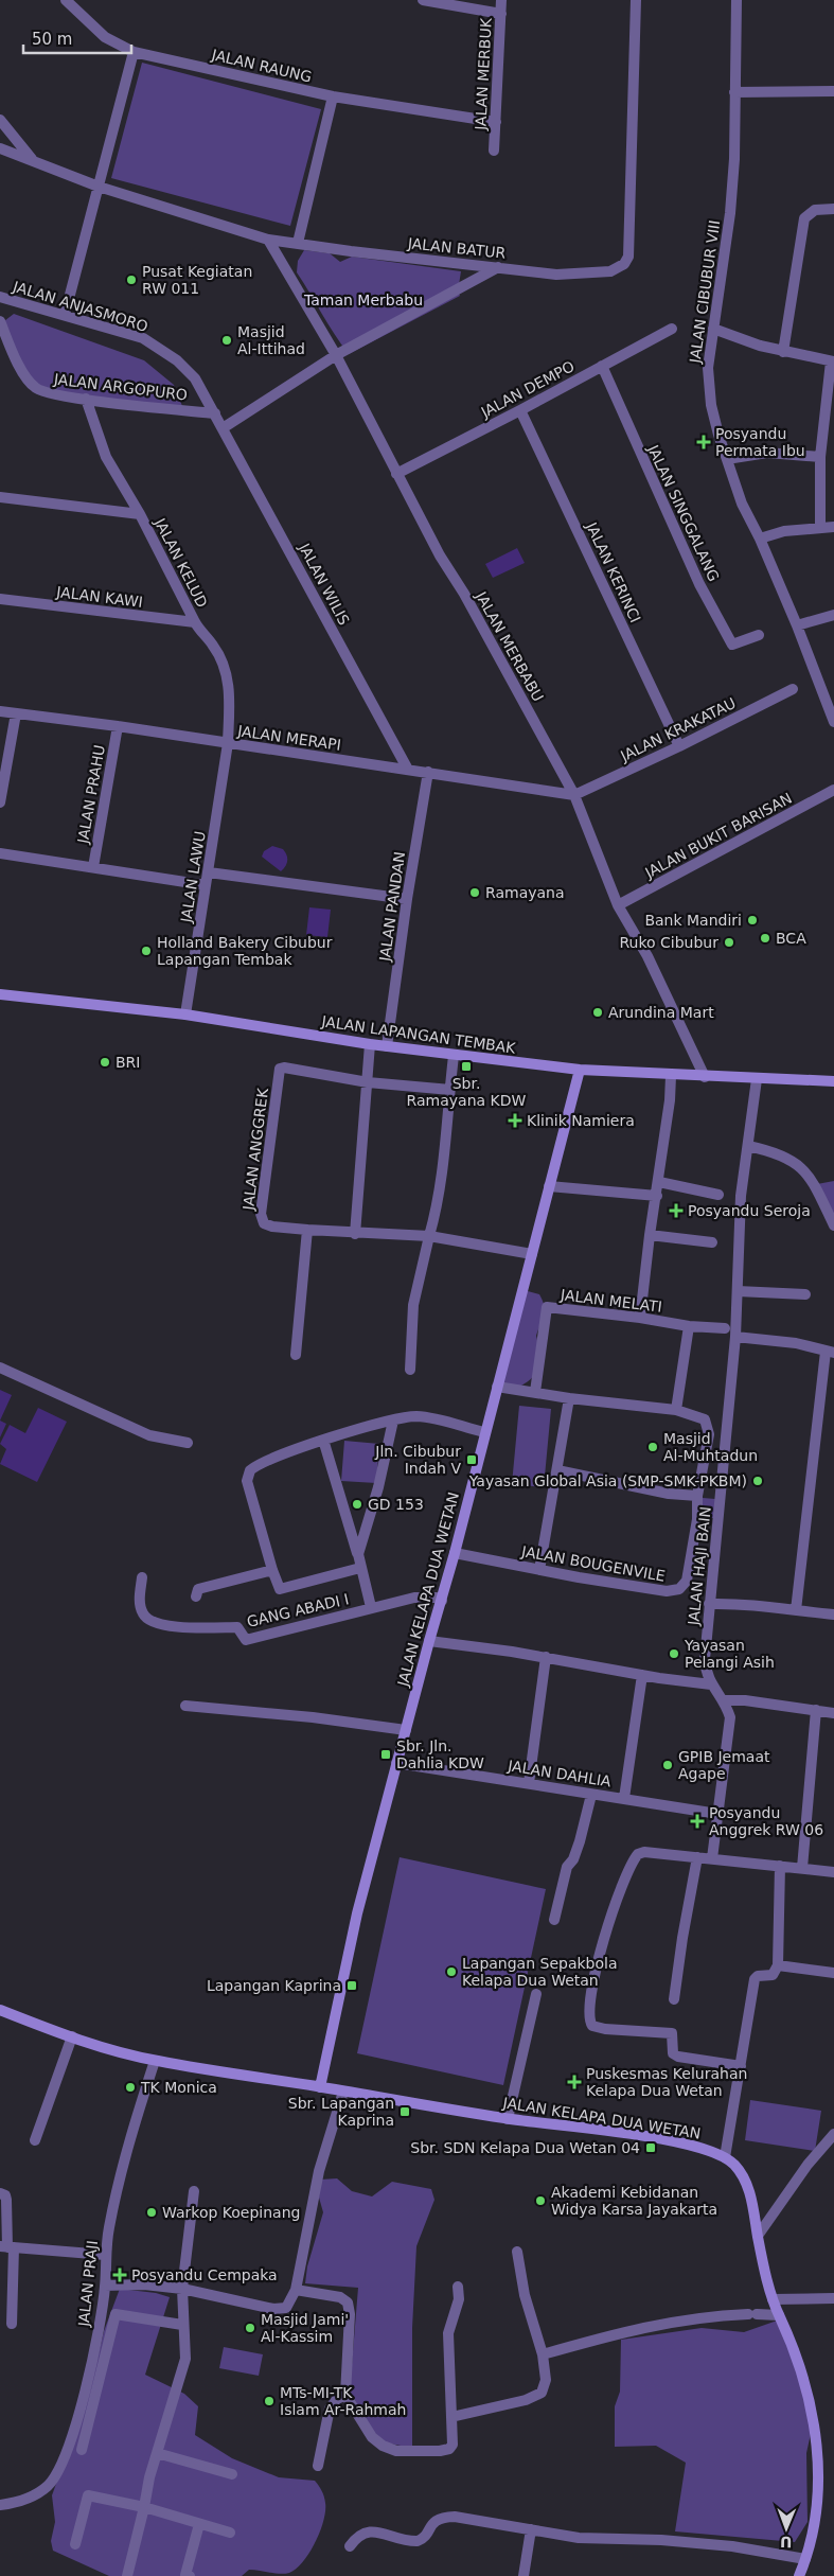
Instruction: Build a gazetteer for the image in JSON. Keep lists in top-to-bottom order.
{
  "streets": {
    "street": [
      "JALAN RAUNG",
      "JALAN MERBUK",
      "JALAN BATUR",
      "JALAN CIBUBUR VIII",
      "JALAN ANJASMORO",
      "JALAN ARGOPURO",
      "JALAN DEMPO",
      "JALAN SINGGALANG",
      "JALAN KELUD",
      "JALAN KERINCI",
      "JALAN WILIS",
      "JALAN KAWI",
      "JALAN MERBABU",
      "JALAN KRAKATAU",
      "JALAN MERAPI",
      "JALAN PRAHU",
      "JALAN BUKIT BARISAN",
      "JALAN LAWU",
      "JALAN PANDAN",
      "JALAN LAPANGAN TEMBAK",
      "JALAN ANGGREK",
      "JALAN MELATI",
      "JALAN BOUGENVILE",
      "JALAN HAJI BAIN",
      "JALAN KELAPA DUA WETAN",
      "GANG ABADI I",
      "JALAN DAHLIA",
      "JALAN PRAJI"
    ]
  },
  "crossings": [
    ["JALAN RAUNG", "JALAN MERBUK"],
    ["JALAN BATUR", "JALAN MERBABU"],
    ["JALAN ANJASMORO", "JALAN ARGOPURO"],
    ["JALAN ANJASMORO", "JALAN WILIS"],
    ["JALAN ARGOPURO", "JALAN KELUD"],
    ["JALAN ARGOPURO", "JALAN WILIS"],
    ["JALAN DEMPO", "JALAN SINGGALANG"],
    ["JALAN DEMPO", "JALAN KERINCI"],
    ["JALAN DEMPO", "JALAN MERBABU"],
    ["JALAN KELUD", "JALAN KAWI"],
    ["JALAN KELUD", "JALAN MERAPI"],
    ["JALAN KELUD", "JALAN LAWU"],
    ["JALAN KERINCI", "JALAN KRAKATAU"],
    ["JALAN WILIS", "JALAN MERAPI"],
    ["JALAN MERBABU", "JALAN KRAKATAU"],
    ["JALAN MERBABU", "JALAN MERAPI"],
    ["JALAN MERBABU", "JALAN BUKIT BARISAN"],
    ["JALAN MERBABU", "JALAN LAPANGAN TEMBAK"],
    ["JALAN KRAKATAU", "JALAN MERAPI"],
    ["JALAN MERAPI", "JALAN PRAHU"],
    ["JALAN MERAPI", "JALAN LAWU"],
    ["JALAN MERAPI", "JALAN PANDAN"],
    ["JALAN LAWU", "JALAN LAPANGAN TEMBAK"],
    ["JALAN PANDAN", "JALAN LAPANGAN TEMBAK"],
    ["JALAN LAPANGAN TEMBAK", "JALAN HAJI BAIN"],
    ["JALAN LAPANGAN TEMBAK", "JALAN KELAPA DUA WETAN"],
    ["JALAN ANGGREK", "JALAN KELAPA DUA WETAN"],
    ["JALAN BOUGENVILE", "JALAN KELAPA DUA WETAN"],
    ["JALAN HAJI BAIN", "JALAN DAHLIA"],
    ["JALAN KELAPA DUA WETAN", "GANG ABADI I"],
    ["JALAN KELAPA DUA WETAN", "JALAN DAHLIA"],
    ["JALAN KELAPA DUA WETAN", "JALAN PRAJI"]
  ],
  "parks": ["Taman Merbabu"],
  "places": {
    "other": [
      "Pusat Kegiatan RW 011",
      "Masjid Al-Ittihad",
      "Ramayana",
      "Bank Mandiri",
      "BCA",
      "Ruko Cibubur",
      "Holland Bakery Cibubur Lapangan Tembak",
      "Arundina Mart",
      "BRI",
      "Masjid Al-Muhtadun",
      "Yayasan Global Asia (SMP-SMK-PKBM)",
      "GD 153",
      "Yayasan Pelangi Asih",
      "GPIB Jemaat Agape",
      "Lapangan Sepakbola Kelapa Dua Wetan",
      "TK Monica",
      "Akademi Kebidanan Widya Karsa Jayakarta",
      "Warkop Koepinang",
      "Masjid Jami' Al-Kassim",
      "MTs-MI-TK Islam Ar-Rahmah"
    ],
    "health": [
      "Posyandu Permata Ibu",
      "Klinik Namiera",
      "Posyandu Seroja",
      "Posyandu Anggrek RW 06",
      "Puskesmas Kelurahan Kelapa Dua Wetan",
      "Posyandu Cempaka"
    ],
    "transit": [
      "Sbr. Ramayana KDW",
      "Jln. Cibubur Indah V",
      "Sbr. Jln. Dahlia KDW",
      "Lapangan Kaprina",
      "Sbr. Lapangan Kaprina",
      "Sbr. SDN Kelapa Dua Wetan 04"
    ]
  },
  "scale_bar": "50 m",
  "north": "bottom"
}
